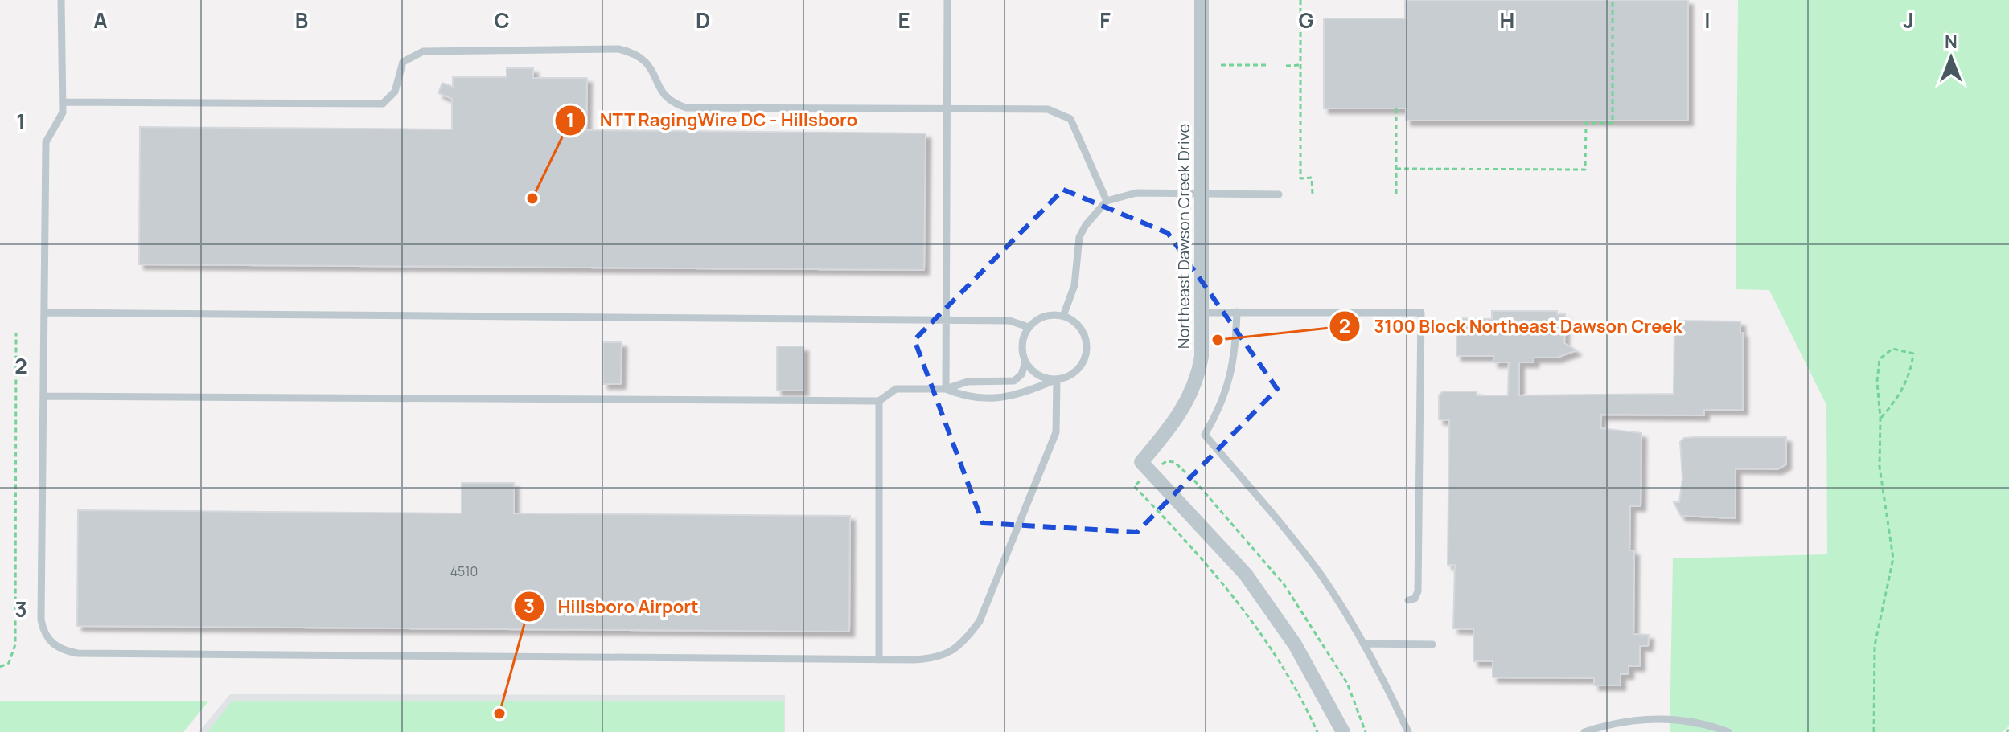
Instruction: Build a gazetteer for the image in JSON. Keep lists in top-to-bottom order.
{
  "streets": {
    "street": ["Northeast Dawson Creek Drive"]
  },
  "places": ["NTT RagingWire DC - Hillsboro", "3100 Block Northeast Dawson Creek", "Hillsboro Airport"],
  "house_numbers": ["4510"],
  "north": "top",
  "grid": {
    "columns": [
      "A",
      "B",
      "C",
      "D",
      "E",
      "F",
      "G",
      "H",
      "I",
      "J"
    ],
    "rows": ["1", "2", "3"]
  }
}
